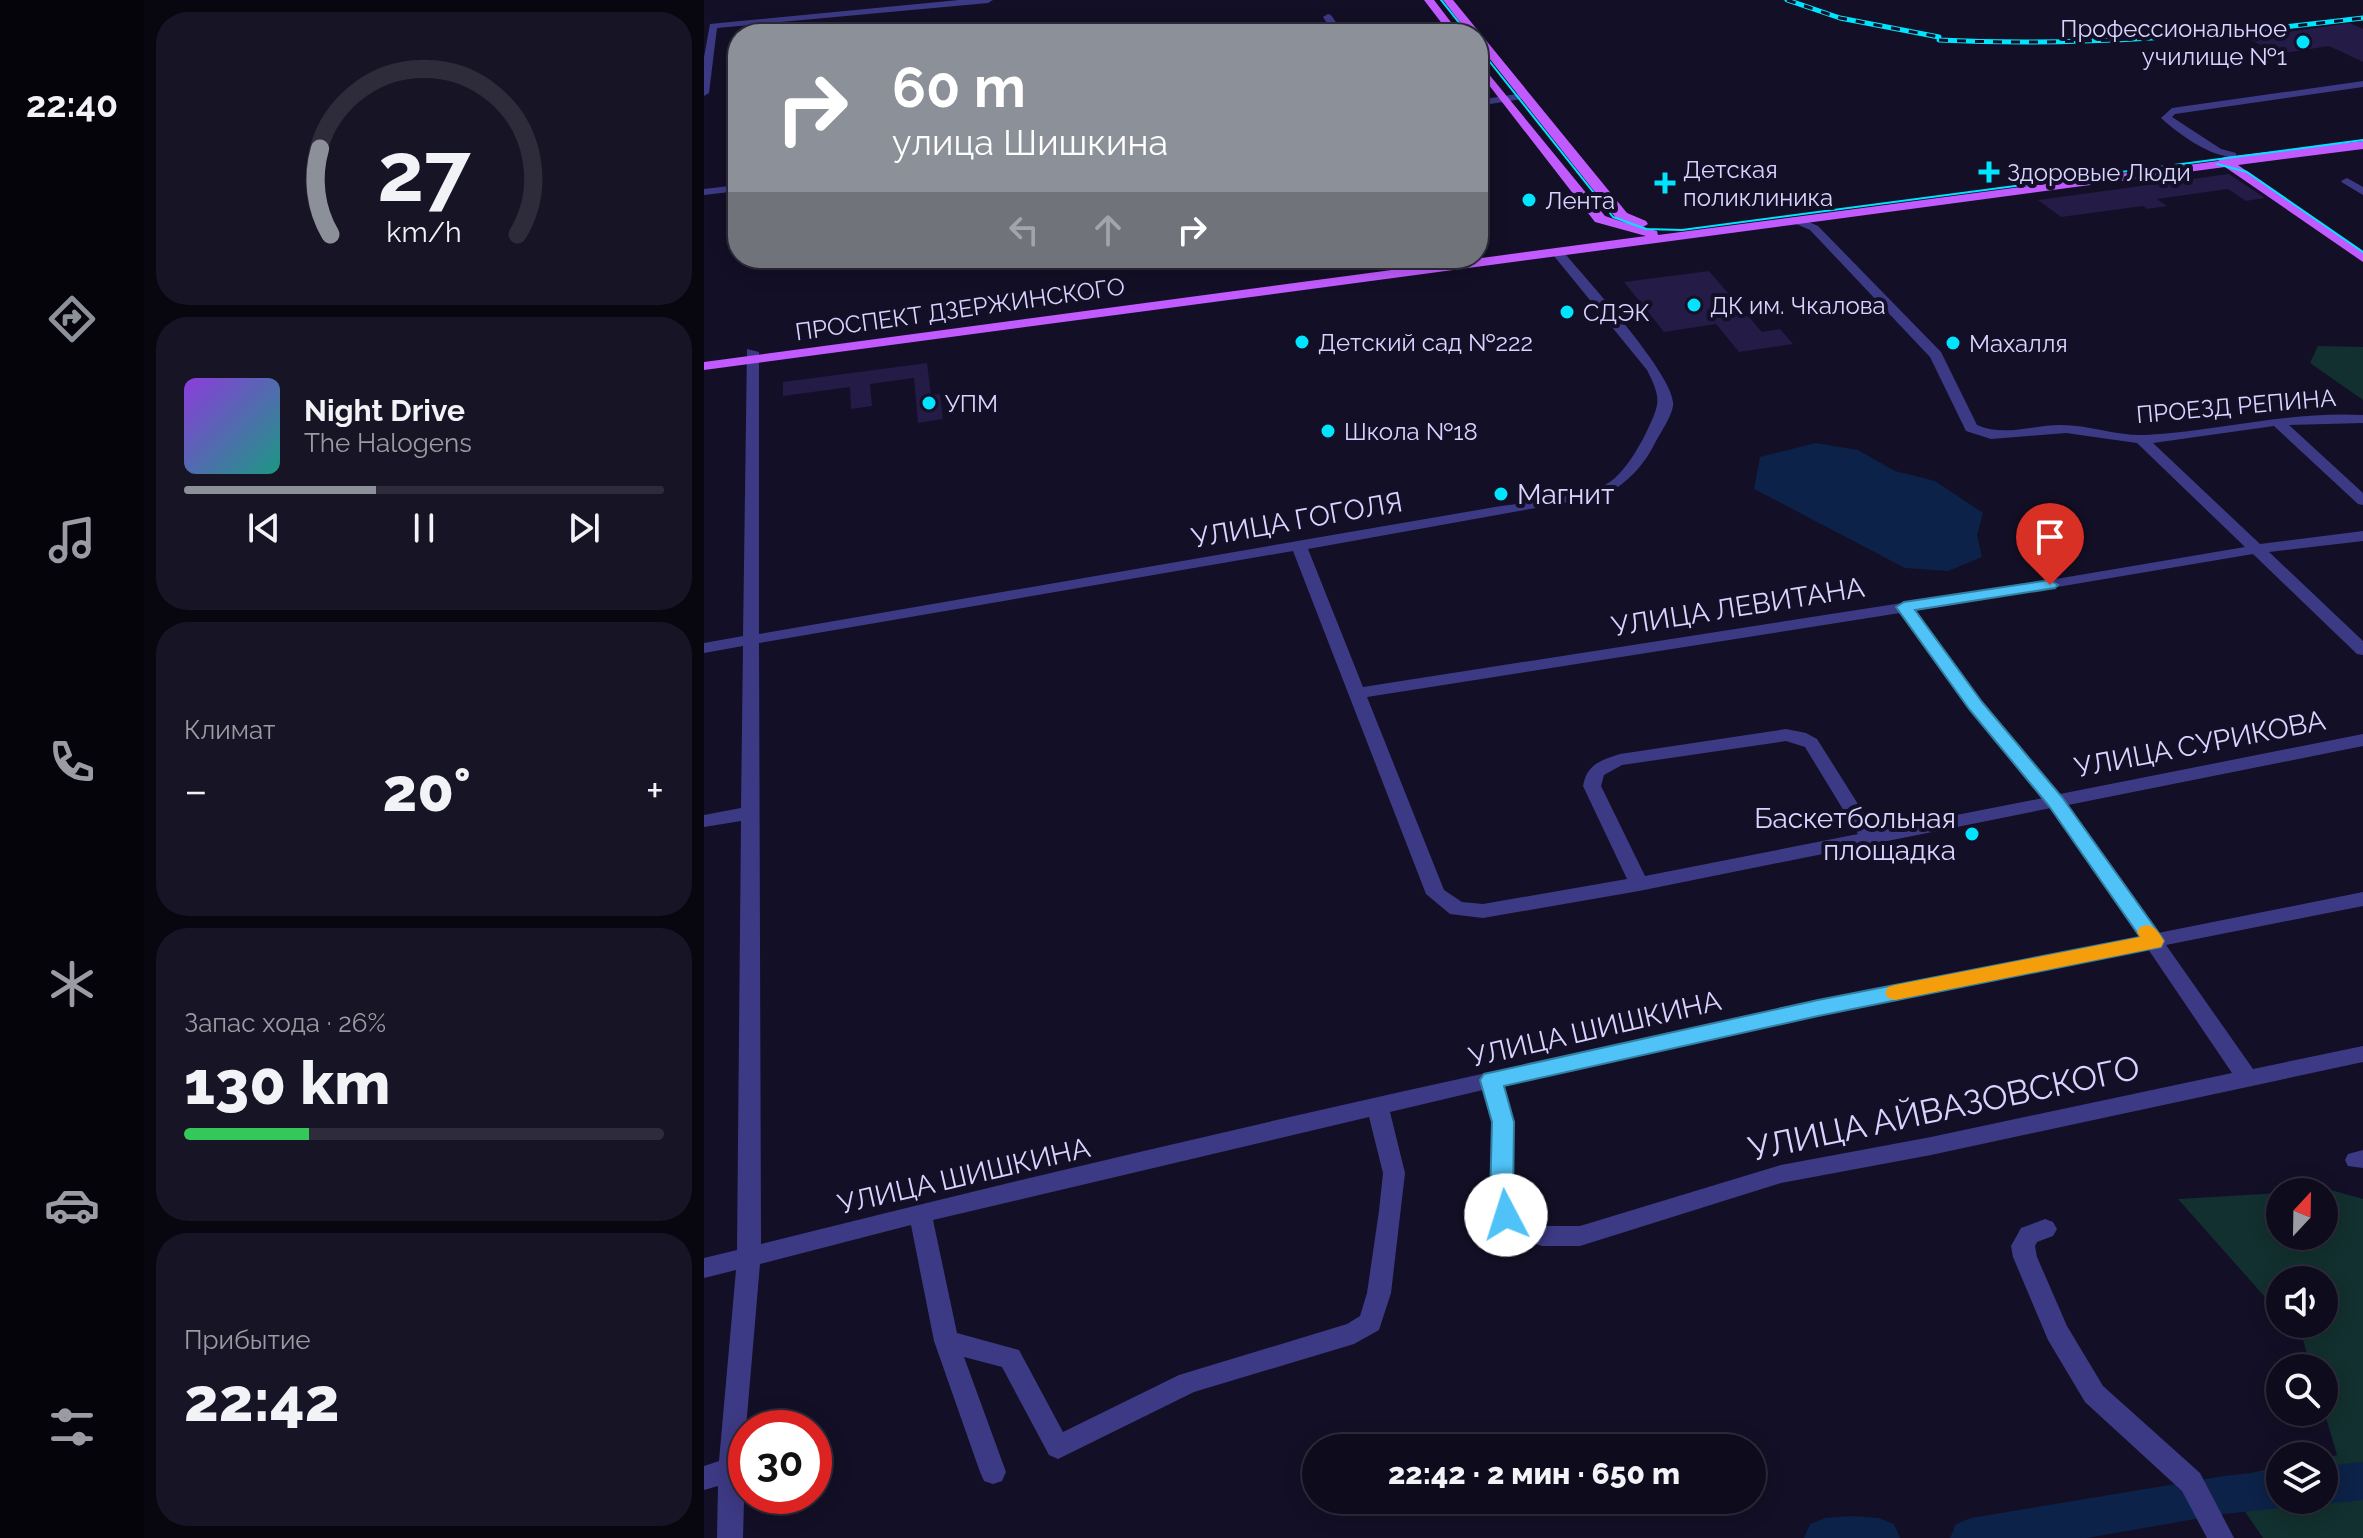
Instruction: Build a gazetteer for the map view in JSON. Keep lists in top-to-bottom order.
{
  "streets": {
    "main road": ["ПРОСПЕКТ ДЗЕРЖИНСКОГО"],
    "street": [
      "ПРОЕЗД РЕПИНА",
      "УЛИЦА ГОГОЛЯ",
      "УЛИЦА ЛЕВИТАНА",
      "УЛИЦА СУРИКОВА",
      "УЛИЦА ШИШКИНА",
      "УЛИЦА АЙВАЗОВСКОГО"
    ]
  },
  "crossings": [
    ["ПРОСПЕКТ ДЗЕРЖИНСКОГО", "ПРОЕЗД РЕПИНА"],
    ["ПРОСПЕКТ ДЗЕРЖИНСКОГО", "УЛИЦА ГОГОЛЯ"],
    ["УЛИЦА ЛЕВИТАНА", "УЛИЦА СУРИКОВА"],
    ["УЛИЦА ШИШКИНА", "УЛИЦА АЙВАЗОВСКОГО"]
  ],
  "places": {
    "other": [
      "Профессиональное училище №1",
      "Лента",
      "ДК им. Чкалова",
      "СДЭК",
      "Детский сад №222",
      "Махалля",
      "УПМ",
      "Школа №18",
      "Магнит",
      "Баскетбольная площадка"
    ],
    "health": ["Здоровые Люди", "Детская поликлиника"]
  },
  "north": "top",
  "page": {
    "tabs": "22:40",
    "turn": ["60 m", "улица Шишкина"],
    "song": ["Night Drive", "The Halogens"],
    "tile": [
      "Климат",
      ["Запас хода · 26%", "130 km"],
      ["Прибытие", "22:42"]
    ],
    "heat": ["−", "20°", "+"],
    "limit": "30",
    "trip": "22:42 · 2 мин · 650 m",
    "gauge": ["27", "km/h"]
  }
}
